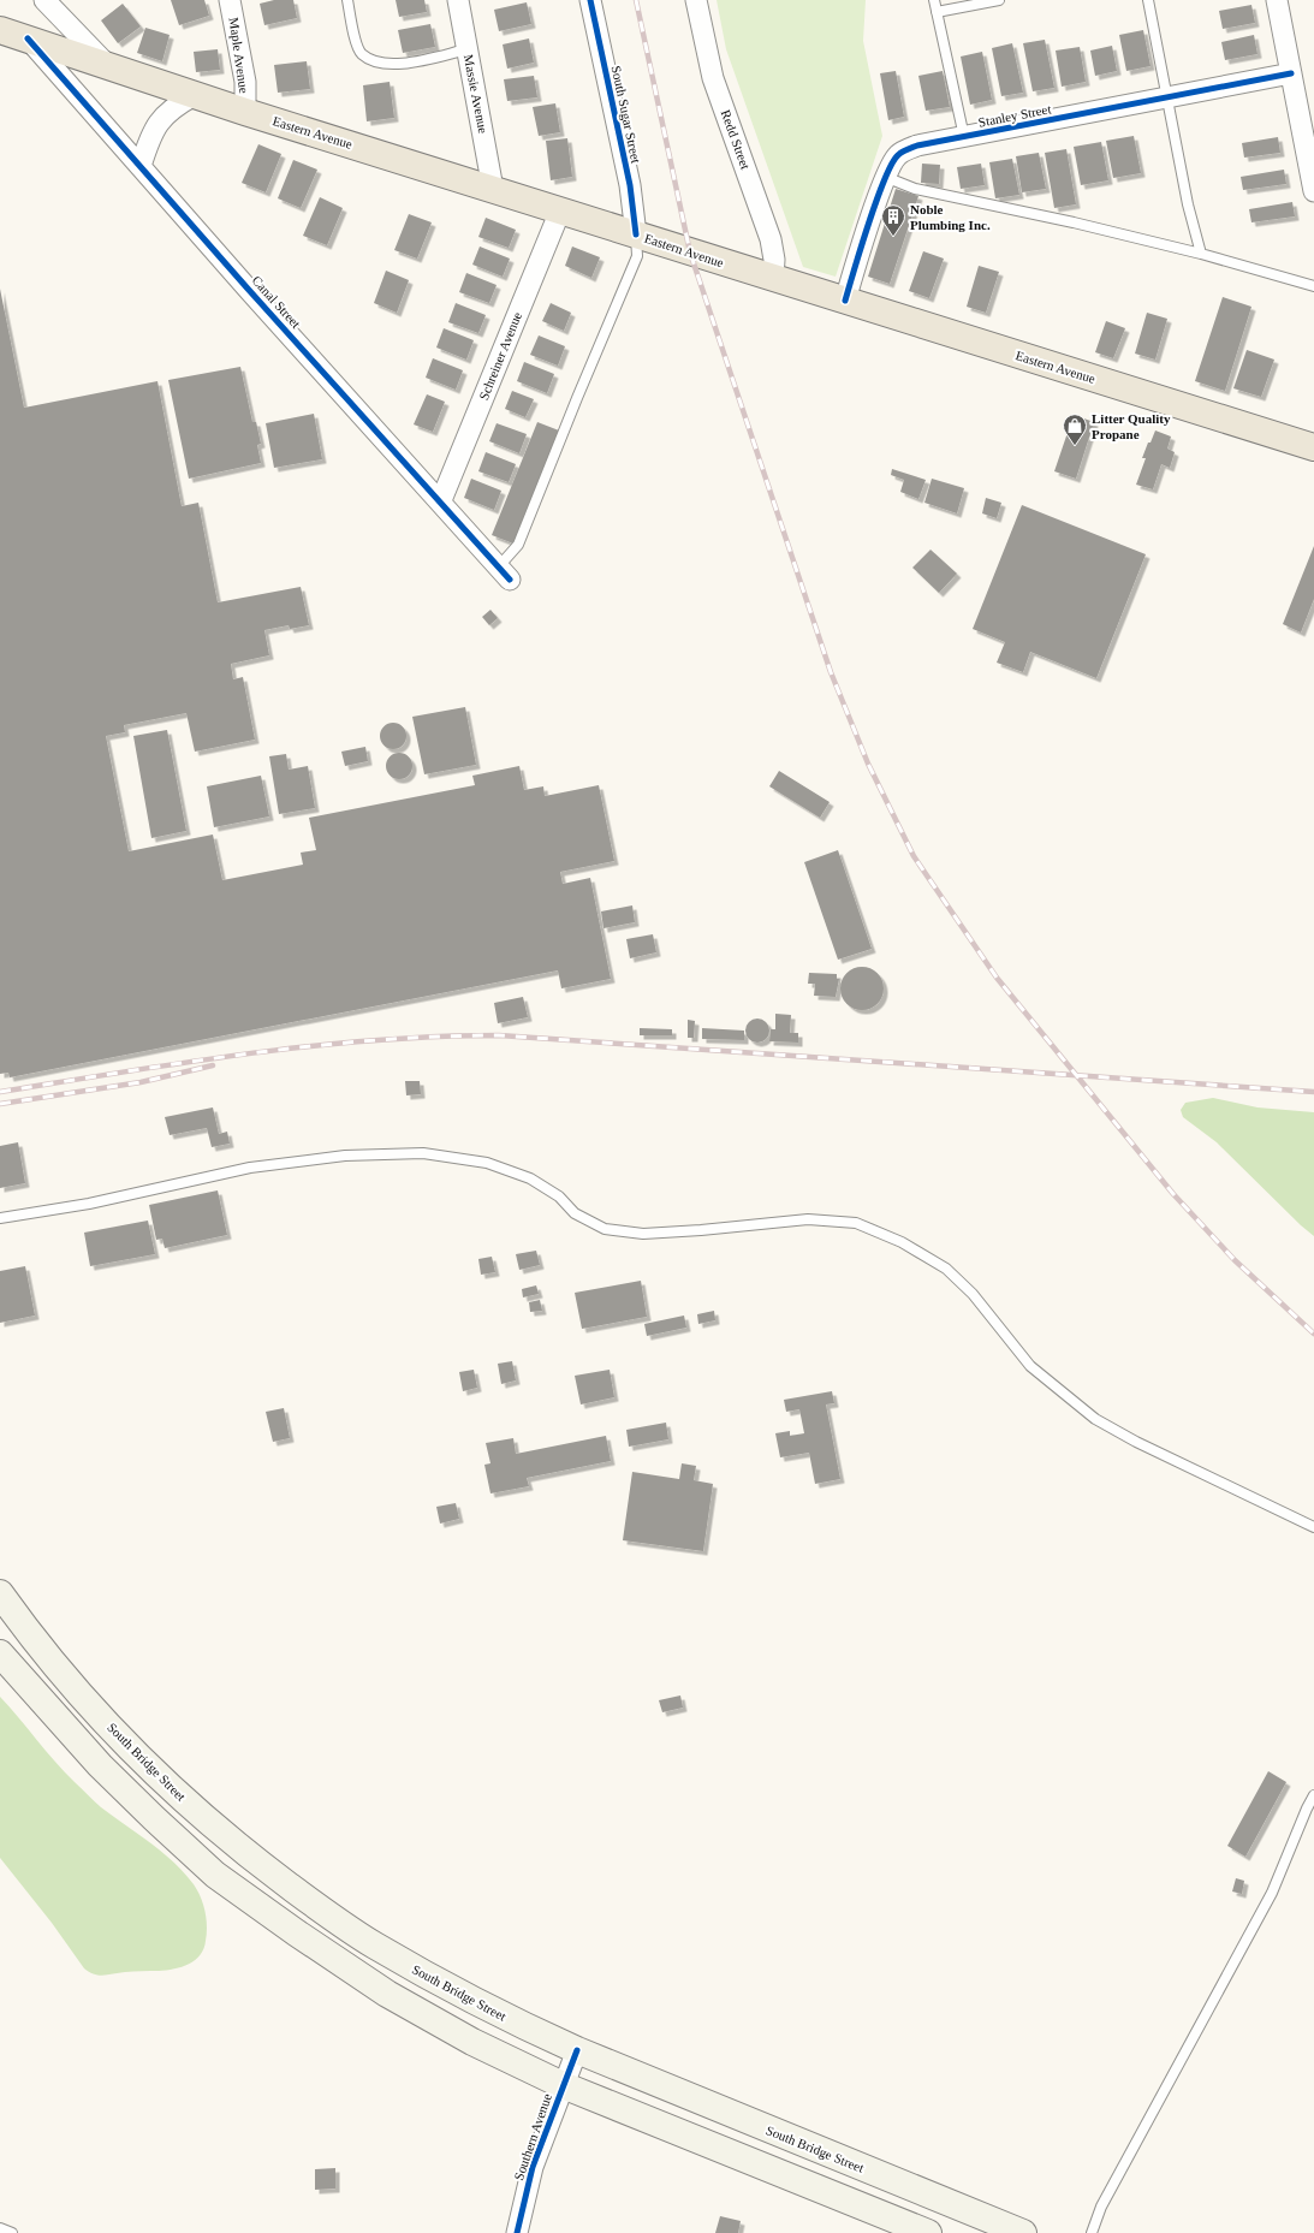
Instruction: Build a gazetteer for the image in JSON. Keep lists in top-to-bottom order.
{
  "streets": {
    "main road": ["Eastern Avenue", "South Bridge Street"],
    "street": [
      "Maple Avenue",
      "Massie Avenue",
      "South Sugar Street",
      "Stanley Street",
      "Redd Street",
      "Canal Street",
      "Schreiner Avenue",
      "Southern Avenue"
    ]
  },
  "crossings": [
    ["Maple Avenue", "Eastern Avenue"],
    ["Massie Avenue", "Eastern Avenue"],
    ["South Sugar Street", "Eastern Avenue"],
    ["Stanley Street", "Eastern Avenue"],
    ["Eastern Avenue", "Redd Street"],
    ["Eastern Avenue", "Canal Street"],
    ["Eastern Avenue", "Schreiner Avenue"],
    ["Canal Street", "Schreiner Avenue"],
    ["South Bridge Street", "Southern Avenue"]
  ],
  "places": {
    "building": ["Noble Plumbing Inc."],
    "shop": ["Litter Quality Propane"]
  }
}
